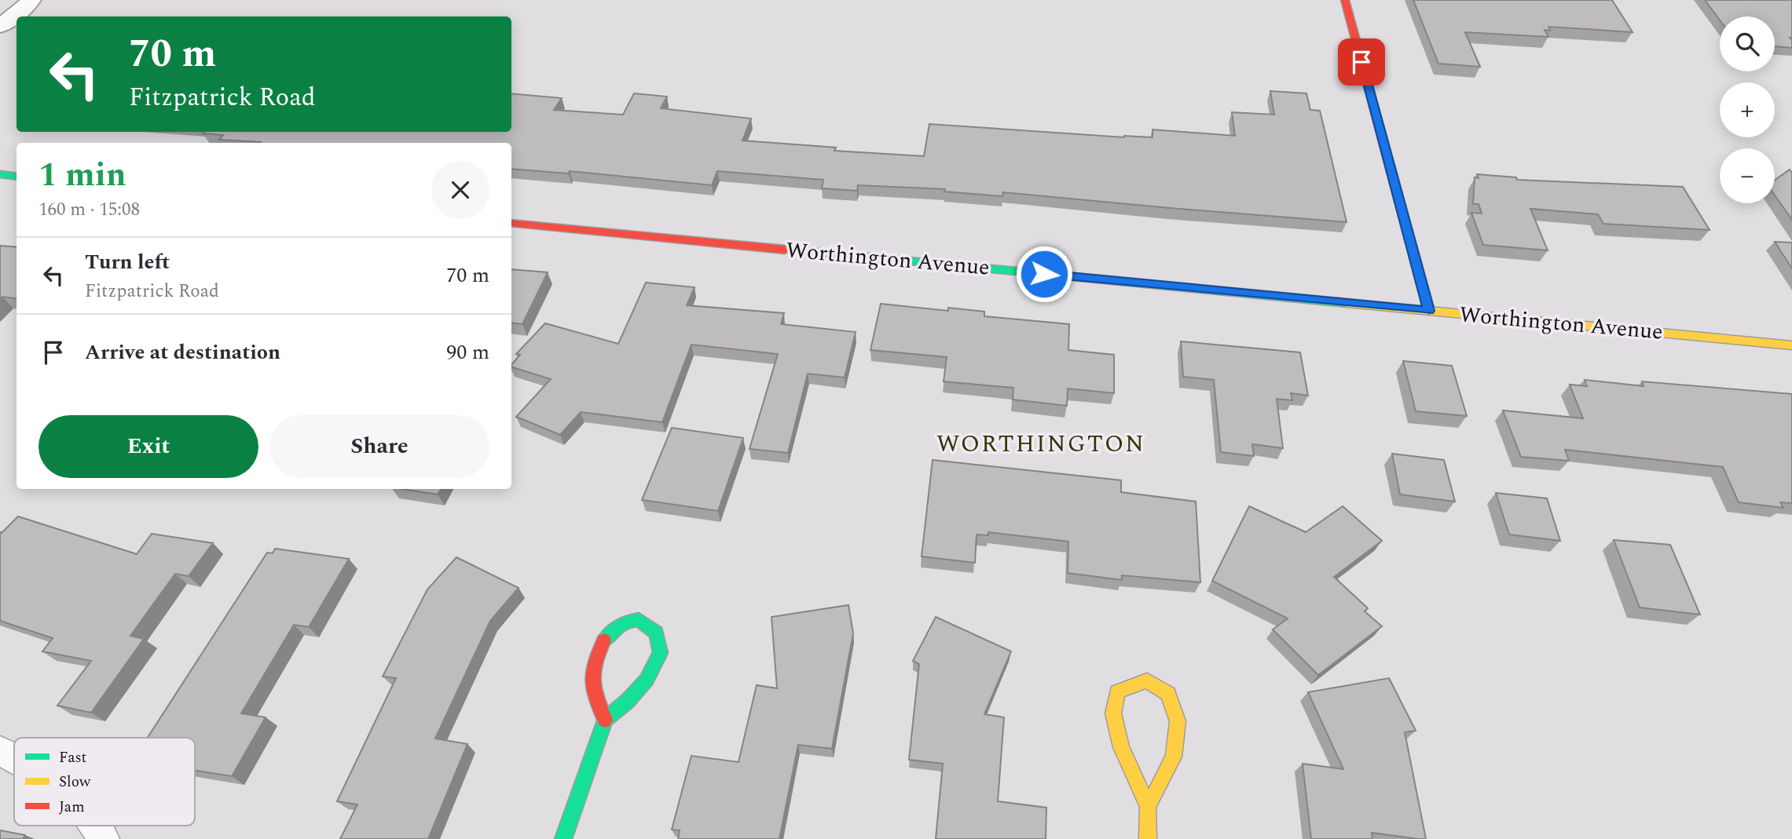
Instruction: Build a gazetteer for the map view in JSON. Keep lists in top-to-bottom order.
{
  "streets": {
    "street": ["Worthington Avenue"]
  },
  "districts": ["WORTHINGTON"],
  "legend": ["Fast", "Slow", "Jam"],
  "page": {
    "map_buttons": ["+", "−"],
    "turn": ["70 m", "Fitzpatrick Road"],
    "heading": ["1 min", "160 m · 15:08"],
    "list": [
      {
        "name": "Turn left",
        "note": "Fitzpatrick Road",
        "value": "70 m"
      },
      {
        "name": "Arrive at destination",
        "value": "90 m"
      }
    ],
    "buttons": ["Exit", "Share"]
  }
}
